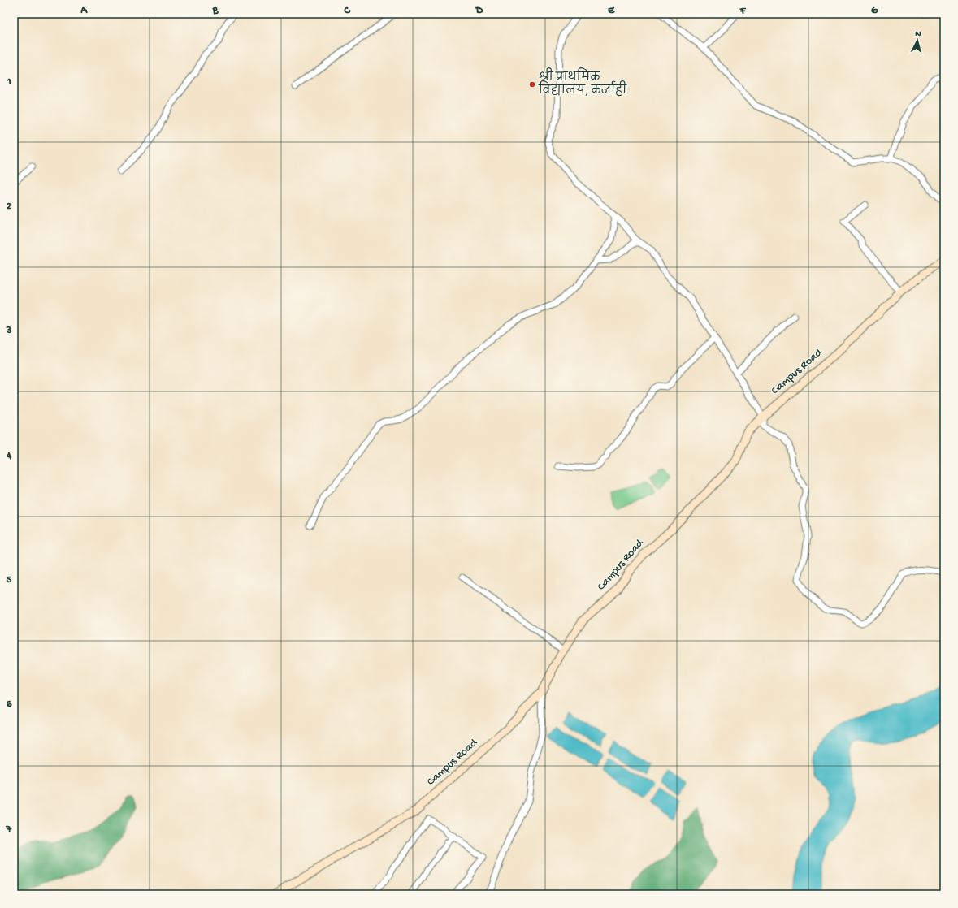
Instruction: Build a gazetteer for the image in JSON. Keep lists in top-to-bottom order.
{
  "streets": {
    "street": ["Campus Road"]
  },
  "places": ["श्री प्राथमिक विद्यालय, कर्जाही"],
  "north": "top",
  "grid": {
    "columns": [
      "A",
      "B",
      "C",
      "D",
      "E",
      "F",
      "G"
    ],
    "rows": [
      "1",
      "2",
      "3",
      "4",
      "5",
      "6",
      "7"
    ]
  }
}
